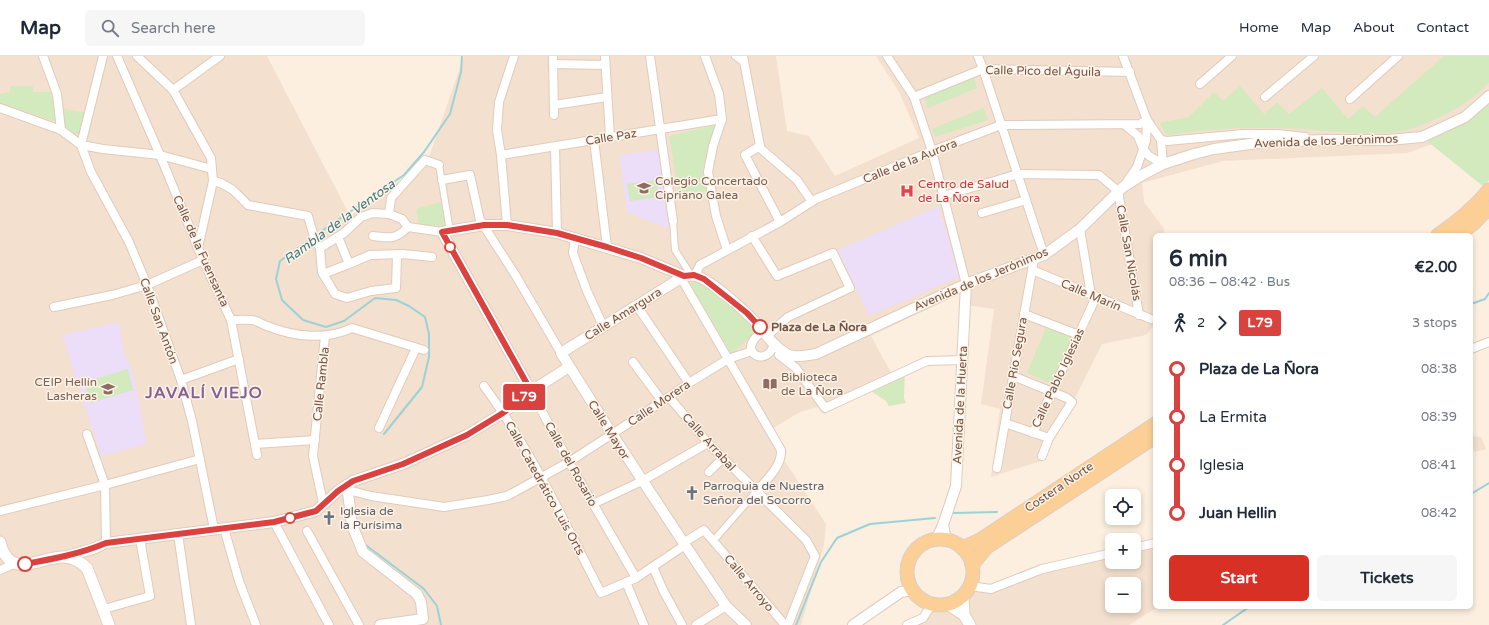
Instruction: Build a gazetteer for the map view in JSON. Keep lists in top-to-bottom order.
{
  "streets": {
    "main road": ["Costera Norte"],
    "street": [
      "Calle Pico del Águila",
      "Calle Paz",
      "Avenida de los Jerónimos",
      "Calle de la Aurora",
      "Calle de la Fuensanta",
      "Calle San Nicolás",
      "Calle Marín",
      "Calle Amargura",
      "Calle San Antón",
      "Calle Río Segura",
      "Calle Pablo Iglesias",
      "Calle Rambla",
      "Calle Morera",
      "Avenida de la Huerta",
      "Calle Mayor",
      "Calle Arrabal",
      "Calle del Rosario",
      "Calle Catedrático Luis Orts",
      "Calle Arroyo"
    ]
  },
  "crossings": [
    ["Avenida de los Jerónimos", "Calle de la Aurora"],
    ["Avenida de los Jerónimos", "Calle San Nicolás"],
    ["Avenida de los Jerónimos", "Calle Amargura"],
    ["Avenida de los Jerónimos", "Calle Río Segura"],
    ["Avenida de los Jerónimos", "Calle Morera"],
    ["Avenida de los Jerónimos", "Avenida de la Huerta"],
    ["Avenida de los Jerónimos", "Calle Mayor"],
    ["Avenida de los Jerónimos", "Calle del Rosario"],
    ["Calle de la Aurora", "Calle Amargura"],
    ["Calle de la Fuensanta", "Calle Rambla"],
    ["Calle San Nicolás", "Calle Marín"],
    ["Calle Marín", "Calle Río Segura"],
    ["Calle Marín", "Calle Pablo Iglesias"],
    ["Calle Amargura", "Calle Mayor"],
    ["Calle Río Segura", "Calle Pablo Iglesias"],
    ["Calle Morera", "Calle Mayor"],
    ["Calle Morera", "Calle Arrabal"],
    ["Calle Morera", "Calle del Rosario"],
    ["Calle Morera", "Calle Catedrático Luis Orts"],
    ["Avenida de la Huerta", "Costera Norte"]
  ],
  "districts": ["JAVALÍ VIEJO"],
  "water": ["Rambla de la Ventosa"],
  "places": {
    "school or university": ["Colegio Concertado Cipriano Galea", "CEIP Hellín Lasheras"],
    "hospital": ["Centro de Salud de La Ñora"],
    "other": ["Plaza de La Ñora"],
    "library": ["Biblioteca de La Ñora"],
    "church": ["Parroquia de Nuestra Señora del Socorro", "Iglesia de la Purísima"]
  },
  "lines": ["bus line L79"],
  "page": {
    "header": "Map",
    "search": "Search here",
    "nav": [
      "Home",
      "Map",
      "About",
      "Contact"
    ],
    "on_map": "L79",
    "heading": ["6 min", "08:36 – 08:42 · Bus", "€2.00"],
    "legs": ["2", "L79", "3 stops"],
    "list": [
      {
        "name": "Plaza de La Ñora",
        "value": "08:38"
      },
      {
        "name": "La Ermita",
        "value": "08:39"
      },
      {
        "name": "Iglesia",
        "value": "08:41"
      },
      {
        "name": "Juan Hellin",
        "value": "08:42"
      }
    ],
    "map_buttons": ["+", "−"],
    "buttons": ["Start", "Tickets"]
  }
}
